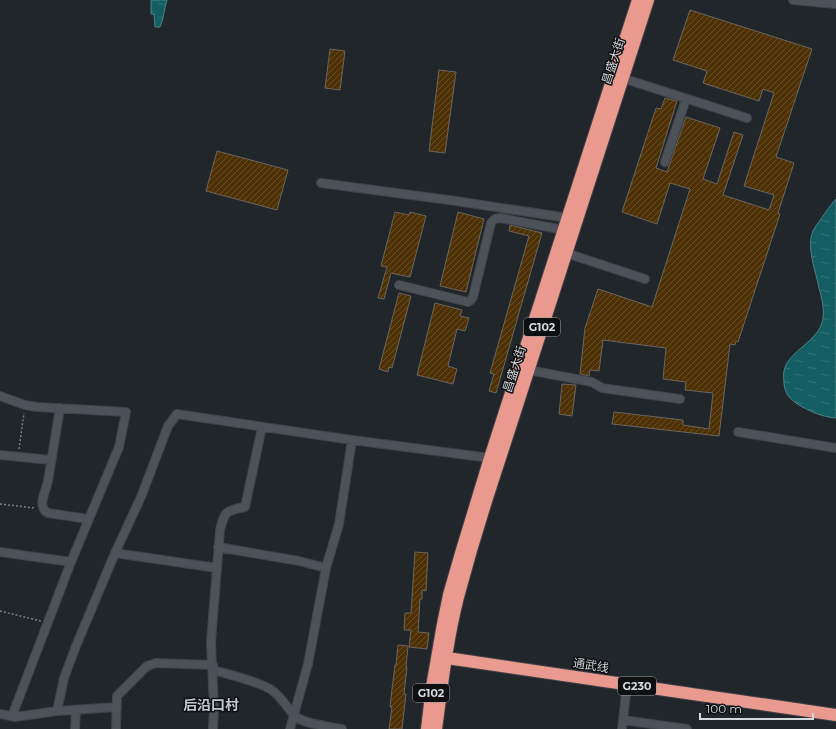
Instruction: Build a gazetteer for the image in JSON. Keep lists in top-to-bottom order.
{
  "streets": {
    "highway": [
      "昌盛大街",
      "G102",
      "通武线",
      "G230"
    ]
  },
  "crossings": [
    ["昌盛大街", "通武线"]
  ],
  "districts": ["后沿口村"],
  "scale_bar": "100 m"
}
